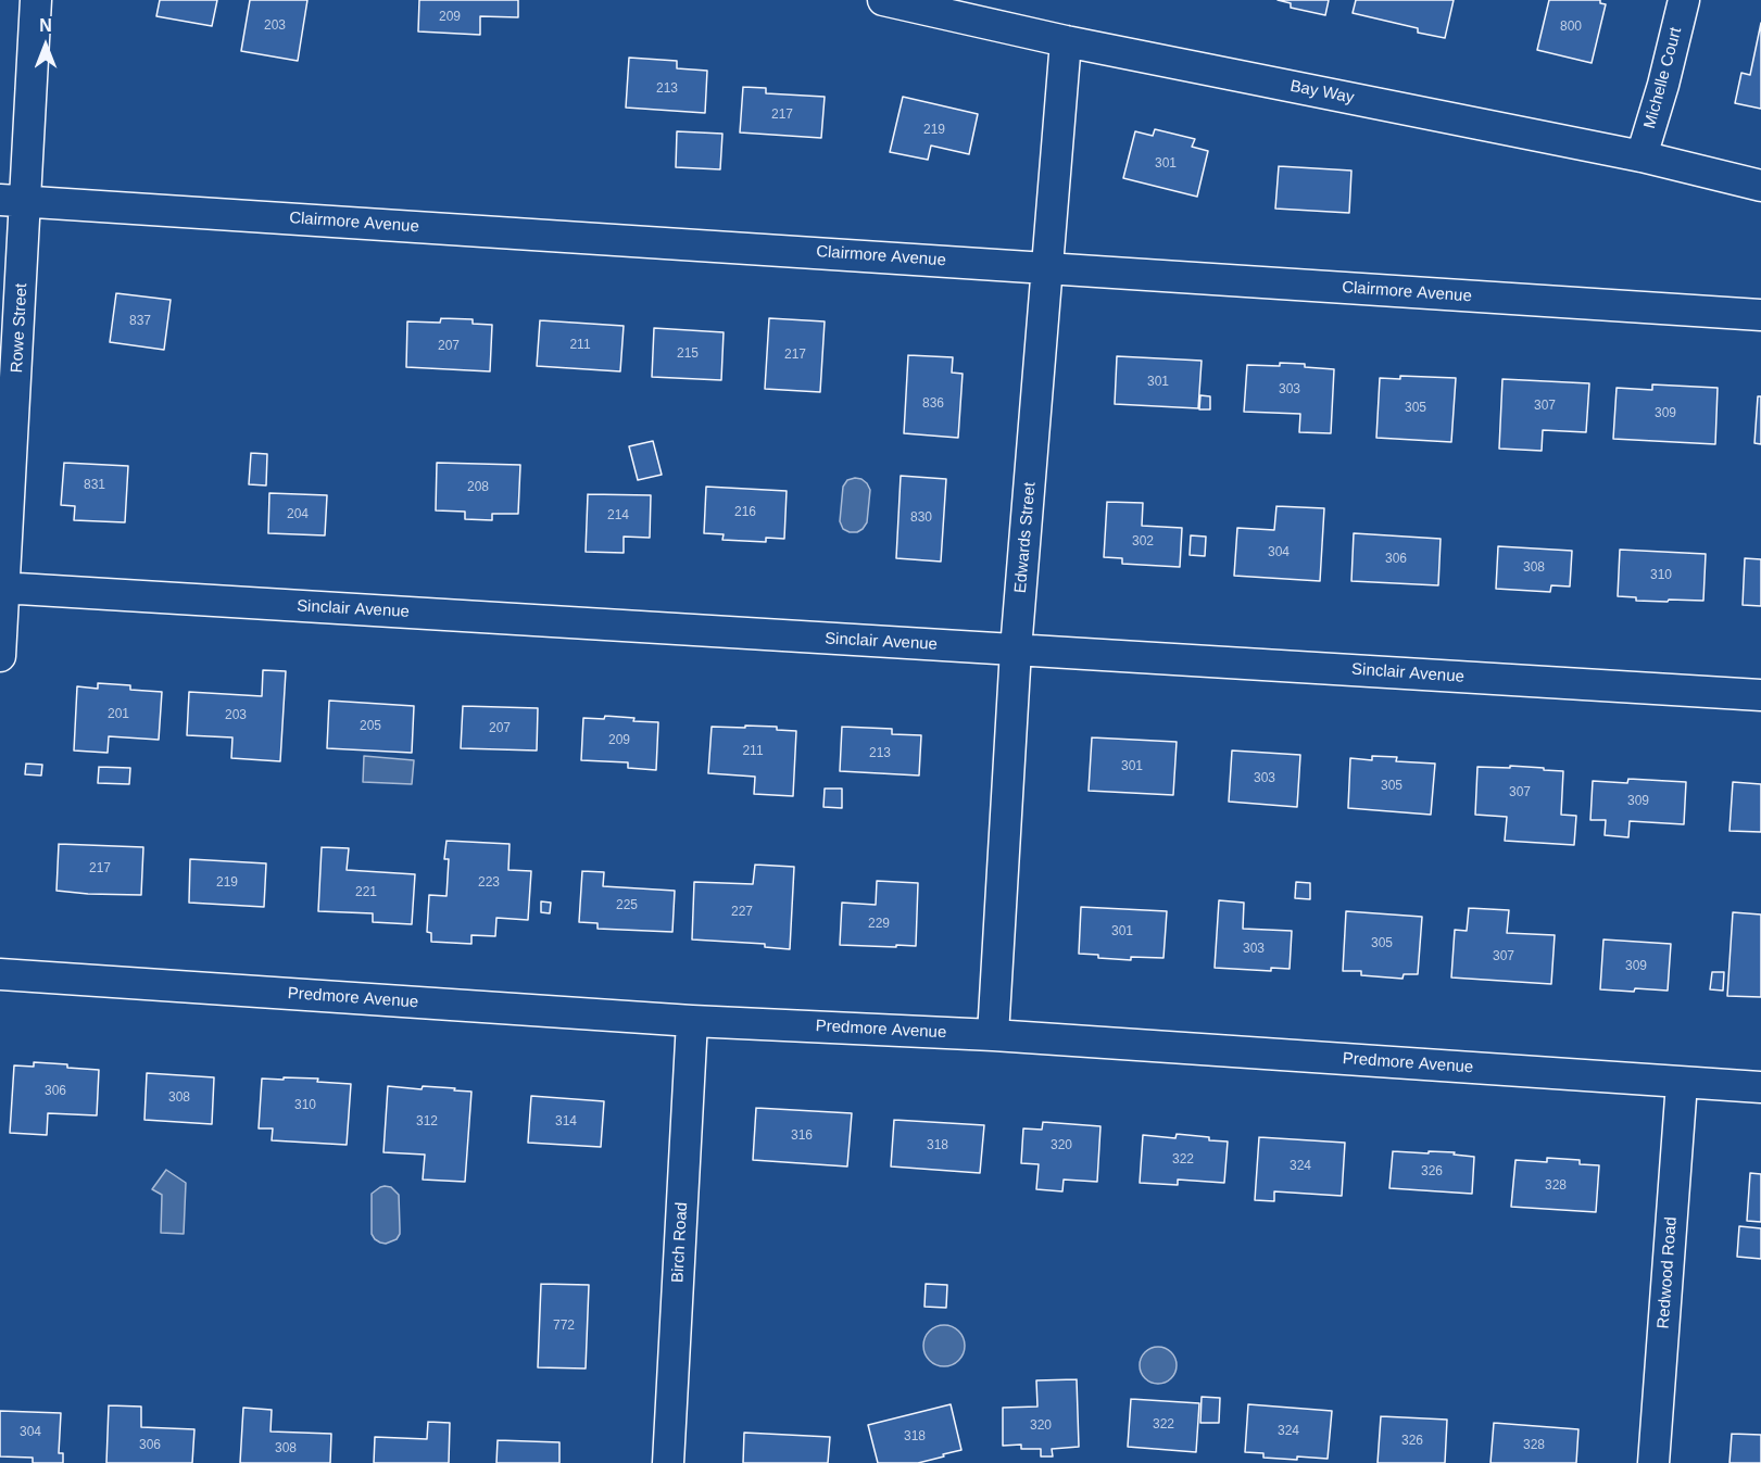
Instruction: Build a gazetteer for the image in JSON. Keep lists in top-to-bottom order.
{
  "streets": {
    "street": [
      "Michelle Court",
      "Bay Way",
      "Clairmore Avenue",
      "Rowe Street",
      "Edwards Street",
      "Sinclair Avenue",
      "Predmore Avenue",
      "Birch Road",
      "Redwood Road"
    ]
  },
  "crossings": [
    ["Michelle Court", "Bay Way"],
    ["Bay Way", "Edwards Street"],
    ["Clairmore Avenue", "Rowe Street"],
    ["Clairmore Avenue", "Edwards Street"],
    ["Rowe Street", "Sinclair Avenue"],
    ["Edwards Street", "Sinclair Avenue"],
    ["Edwards Street", "Predmore Avenue"],
    ["Predmore Avenue", "Birch Road"],
    ["Predmore Avenue", "Redwood Road"]
  ],
  "house_numbers": [
    "209",
    "203",
    "800",
    "213",
    "217",
    "219",
    "301",
    "837",
    "211",
    "207",
    "215",
    "217",
    "301",
    "303",
    "836",
    "307",
    "305",
    "309",
    "831",
    "208",
    "216",
    "204",
    "214",
    "830",
    "302",
    "304",
    "306",
    "308",
    "310",
    "201",
    "203",
    "205",
    "207",
    "209",
    "211",
    "213",
    "301",
    "303",
    "305",
    "307",
    "309",
    "217",
    "219",
    "223",
    "221",
    "225",
    "227",
    "229",
    "301",
    "305",
    "303",
    "307",
    "309",
    "306",
    "308",
    "310",
    "312",
    "314",
    "316",
    "318",
    "320",
    "322",
    "324",
    "326",
    "328",
    "772",
    "322",
    "320",
    "324",
    "304",
    "318",
    "326",
    "306",
    "328",
    "308"
  ],
  "north": "top"
}
